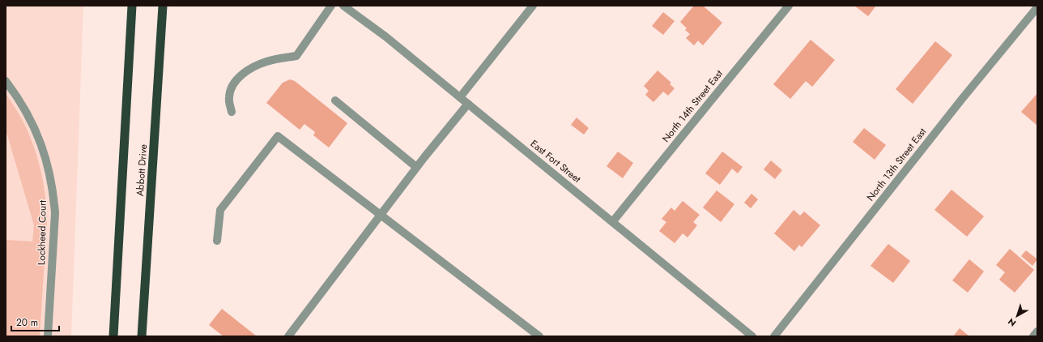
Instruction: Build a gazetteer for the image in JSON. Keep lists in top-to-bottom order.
{
  "streets": {
    "highway": ["Abbott Drive"],
    "street": [
      "North 14th Street East",
      "East Fort Street",
      "North 13th Street East",
      "Lockheed Court"
    ]
  },
  "crossings": [
    ["North 14th Street East", "East Fort Street"]
  ],
  "scale_bar": "20 m",
  "north": "bottom left"
}
